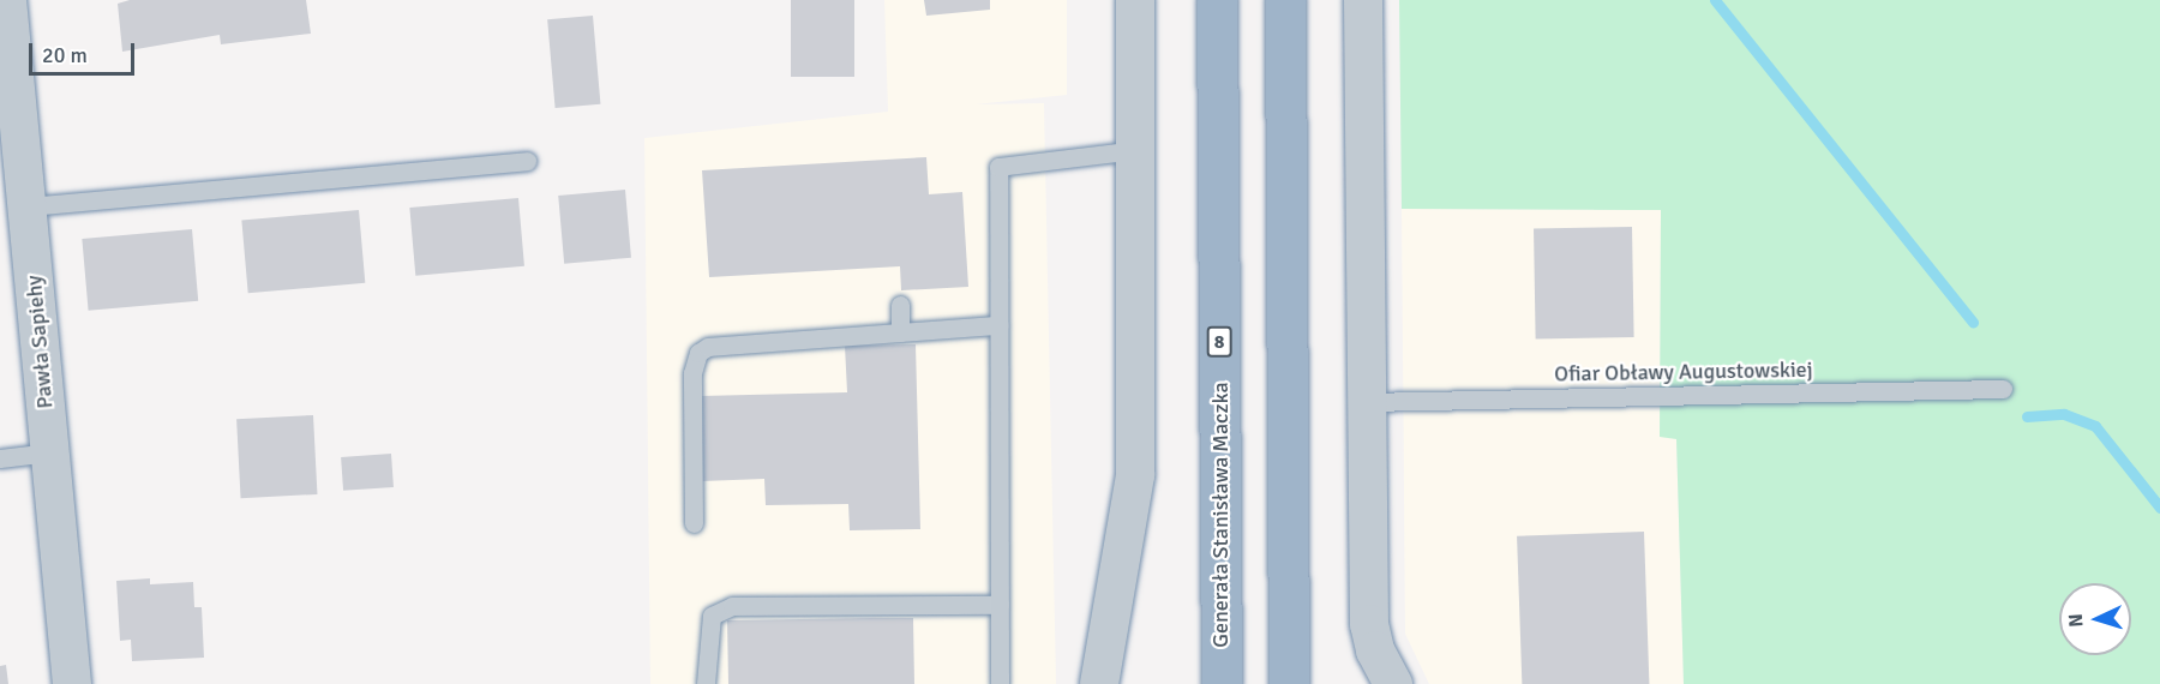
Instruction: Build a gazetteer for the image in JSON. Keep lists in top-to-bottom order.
{
  "streets": {
    "highway": ["8", "Generała Stanisława Maczka"],
    "street": ["Pawła Sapiehy"],
    "lane": ["Ofiar Obławy Augustowskiej"]
  },
  "scale_bar": "20 m",
  "north": "left"
}
